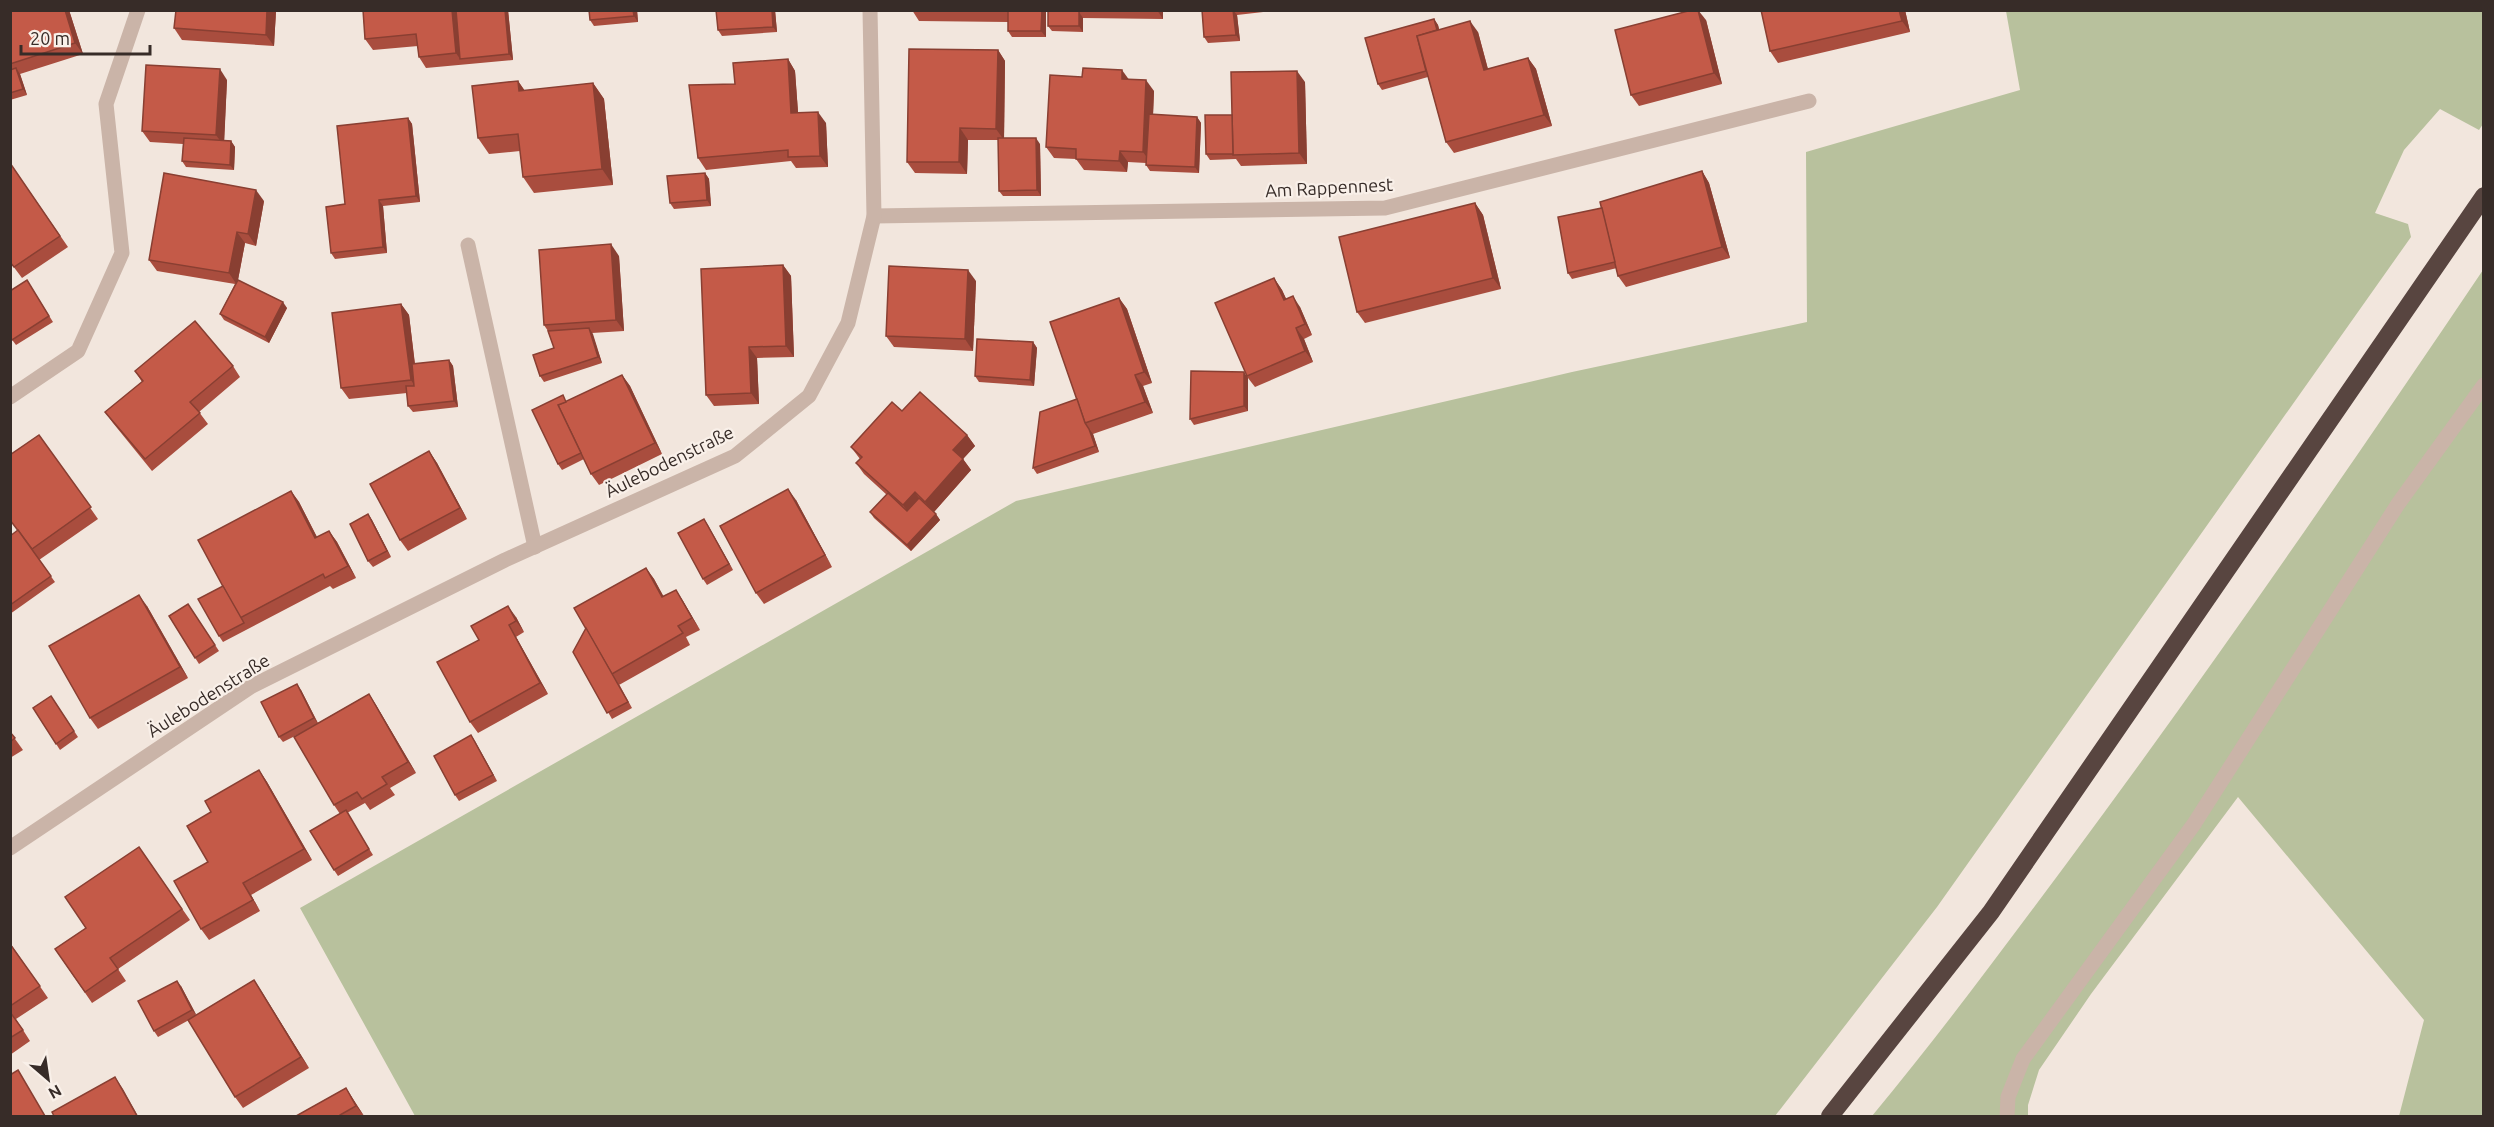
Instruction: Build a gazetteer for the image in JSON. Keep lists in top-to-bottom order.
{
  "streets": {
    "street": ["Am Rappennest", "Äulebodenstraße"]
  },
  "crossings": [
    ["Am Rappennest", "Äulebodenstraße"]
  ],
  "scale_bar": "20 m",
  "north": "bottom right"
}
